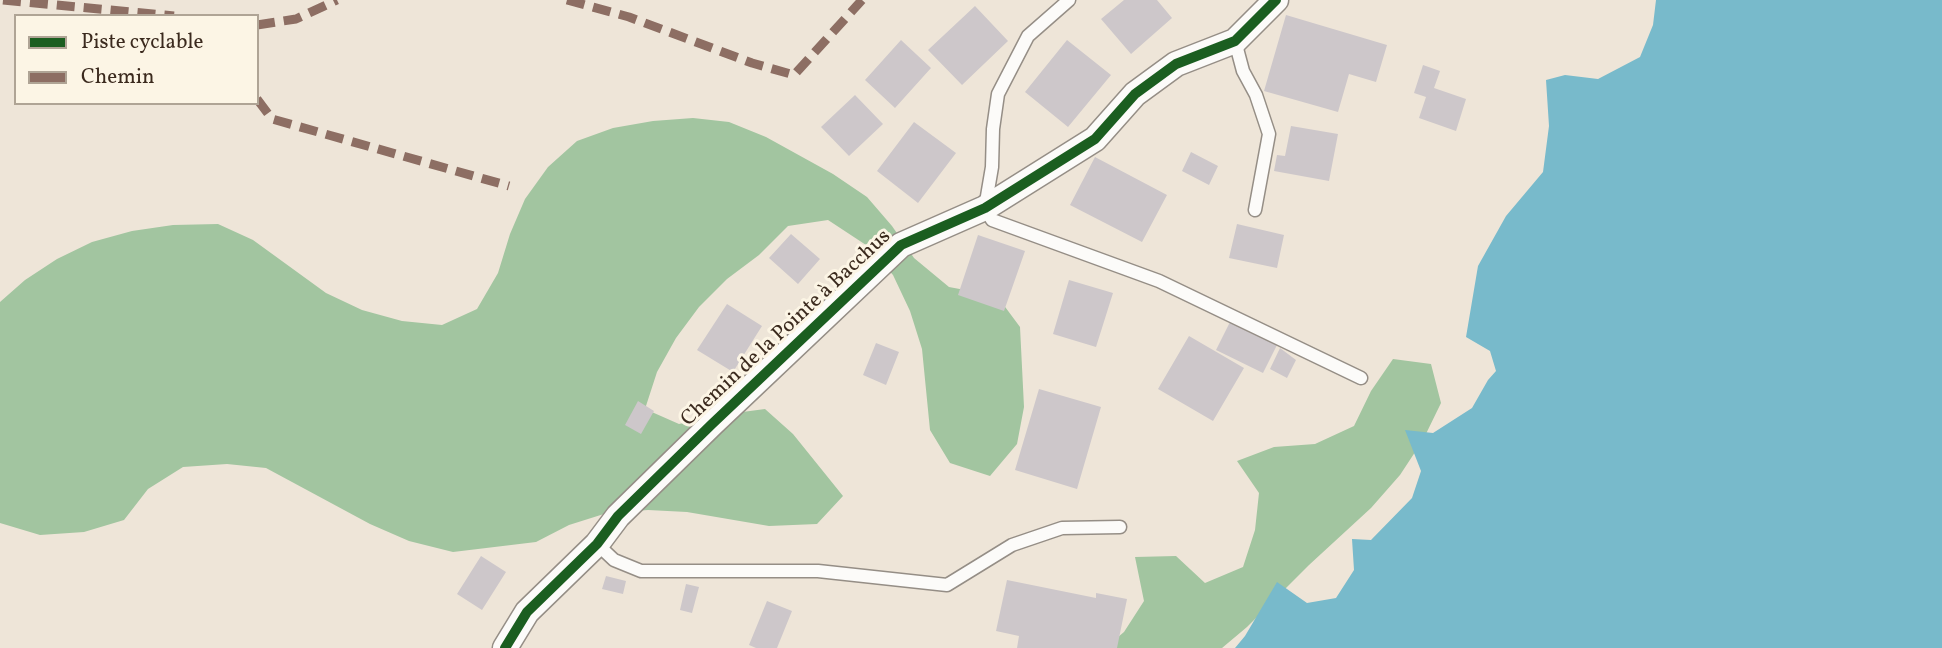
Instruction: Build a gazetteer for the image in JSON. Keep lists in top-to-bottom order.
{
  "streets": {
    "street": ["Chemin de la Pointe à Bacchus"]
  },
  "legend": ["Piste cyclable", "Chemin"]
}
